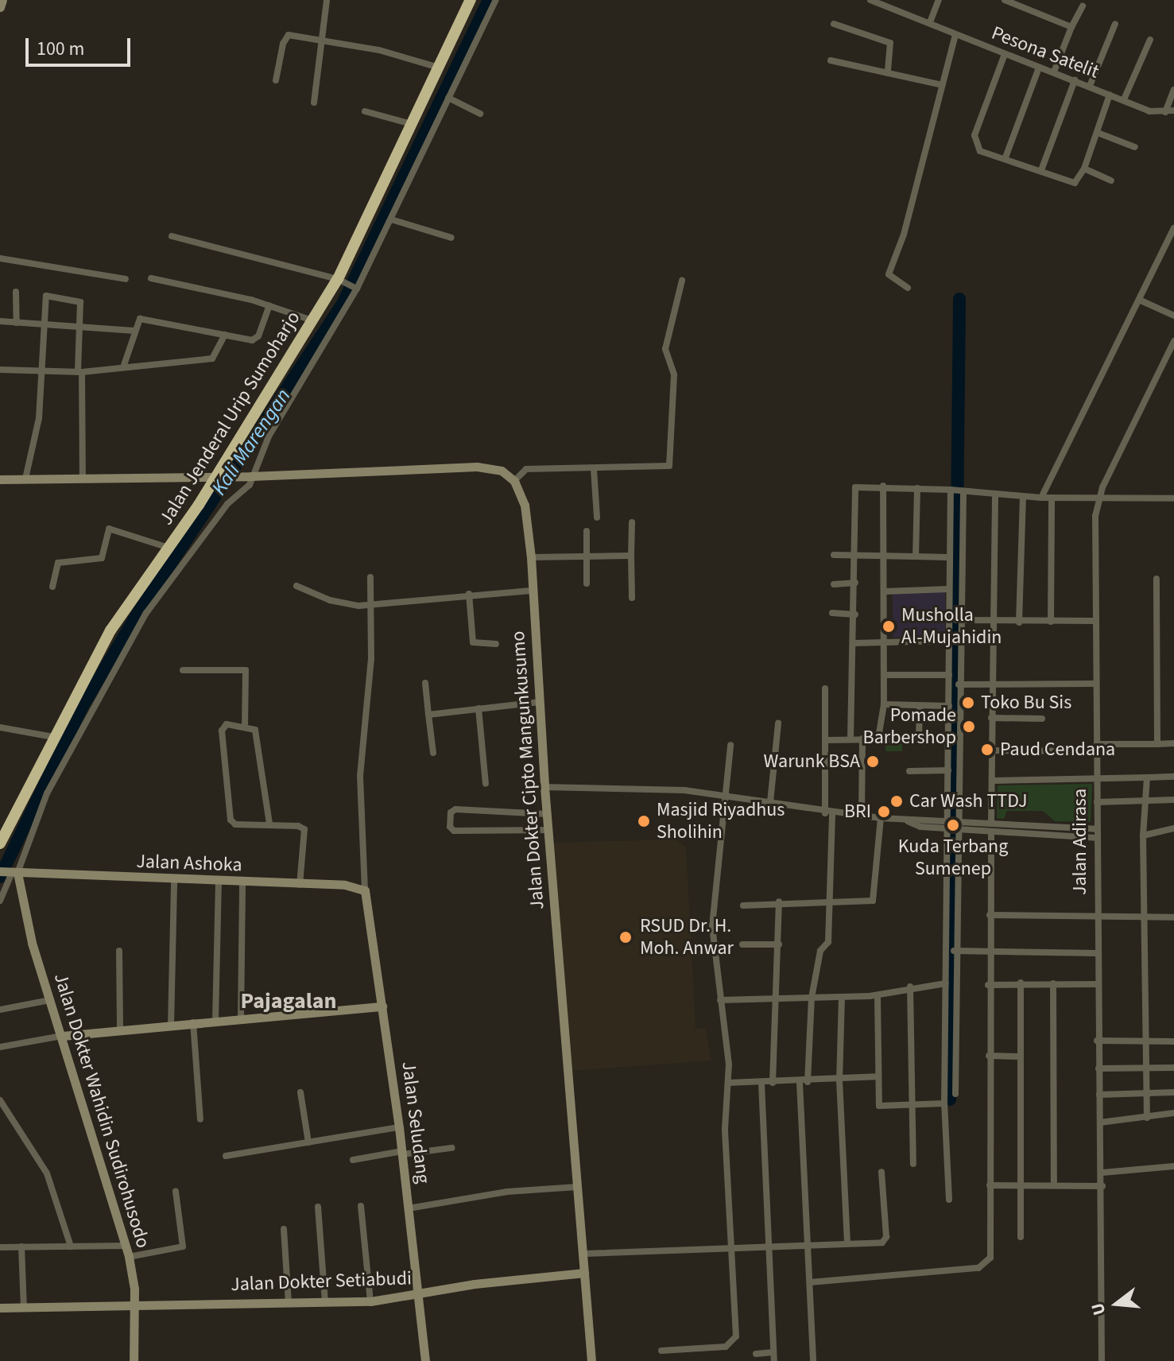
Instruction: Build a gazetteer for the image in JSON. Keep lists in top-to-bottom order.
{
  "streets": {
    "highway": ["Jalan Jenderal Urip Sumoharjo"],
    "street": [
      "Pesona Satelit",
      "Jalan Dokter Cipto Mangunkusumo",
      "Jalan Adirasa",
      "Jalan Ashoka",
      "Jalan Dokter Wahidin Sudirohusodo",
      "Jalan Seludang",
      "Jalan Dokter Setiabudi"
    ]
  },
  "crossings": [
    ["Jalan Dokter Cipto Mangunkusumo", "Jalan Dokter Setiabudi"],
    ["Jalan Ashoka", "Jalan Dokter Wahidin Sudirohusodo"],
    ["Jalan Ashoka", "Jalan Seludang"],
    ["Jalan Dokter Wahidin Sudirohusodo", "Jalan Dokter Setiabudi"],
    ["Jalan Seludang", "Jalan Dokter Setiabudi"]
  ],
  "districts": ["Pajagalan"],
  "water": ["Kali Marengan"],
  "places": [
    "Musholla Al-Mujahidin",
    "Toko Bu Sis",
    "Pomade Barbershop",
    "Paud Cendana",
    "Warunk BSA",
    "Car Wash TTDJ",
    "BRI",
    "Masjid Riyadhus Sholihin",
    "Kuda Terbang Sumenep",
    "RSUD Dr. H. Moh. Anwar"
  ],
  "scale_bar": "100 m",
  "north": "left"
}
